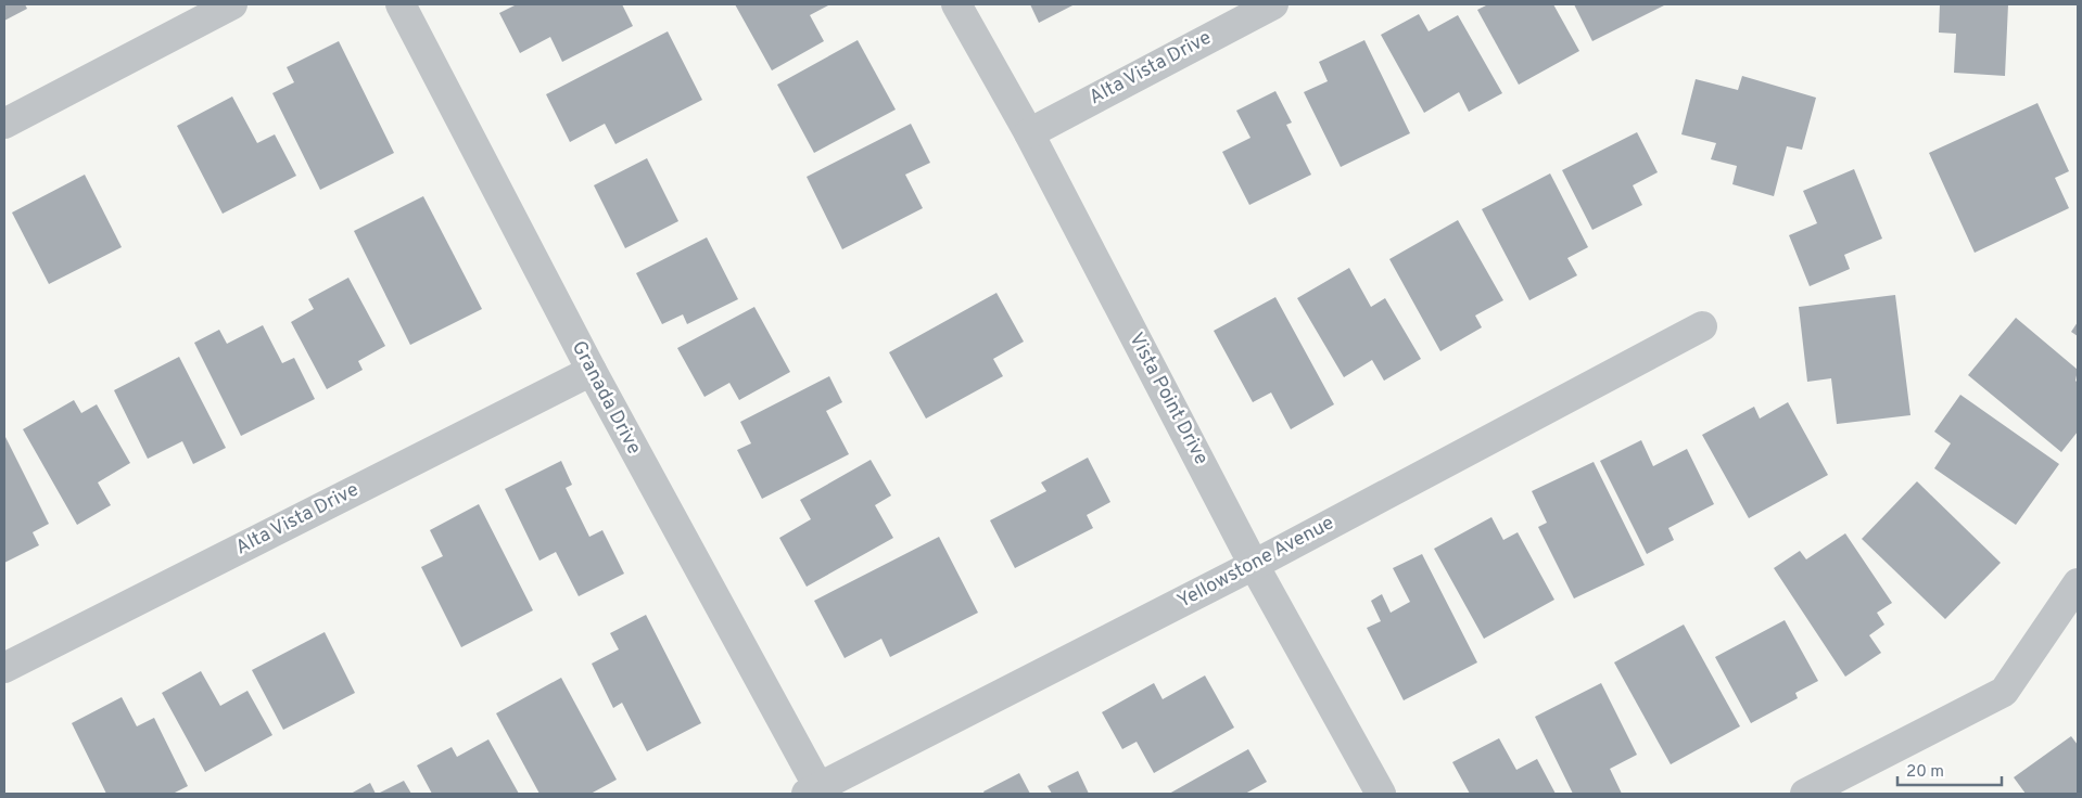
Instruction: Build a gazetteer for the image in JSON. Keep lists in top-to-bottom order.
{
  "streets": {
    "street": [
      "Alta Vista Drive",
      "Granada Drive",
      "Vista Point Drive",
      "Yellowstone Avenue"
    ]
  },
  "crossings": [
    ["Alta Vista Drive", "Granada Drive"],
    ["Alta Vista Drive", "Vista Point Drive"],
    ["Granada Drive", "Yellowstone Avenue"],
    ["Vista Point Drive", "Yellowstone Avenue"]
  ],
  "scale_bar": "20 m"
}
